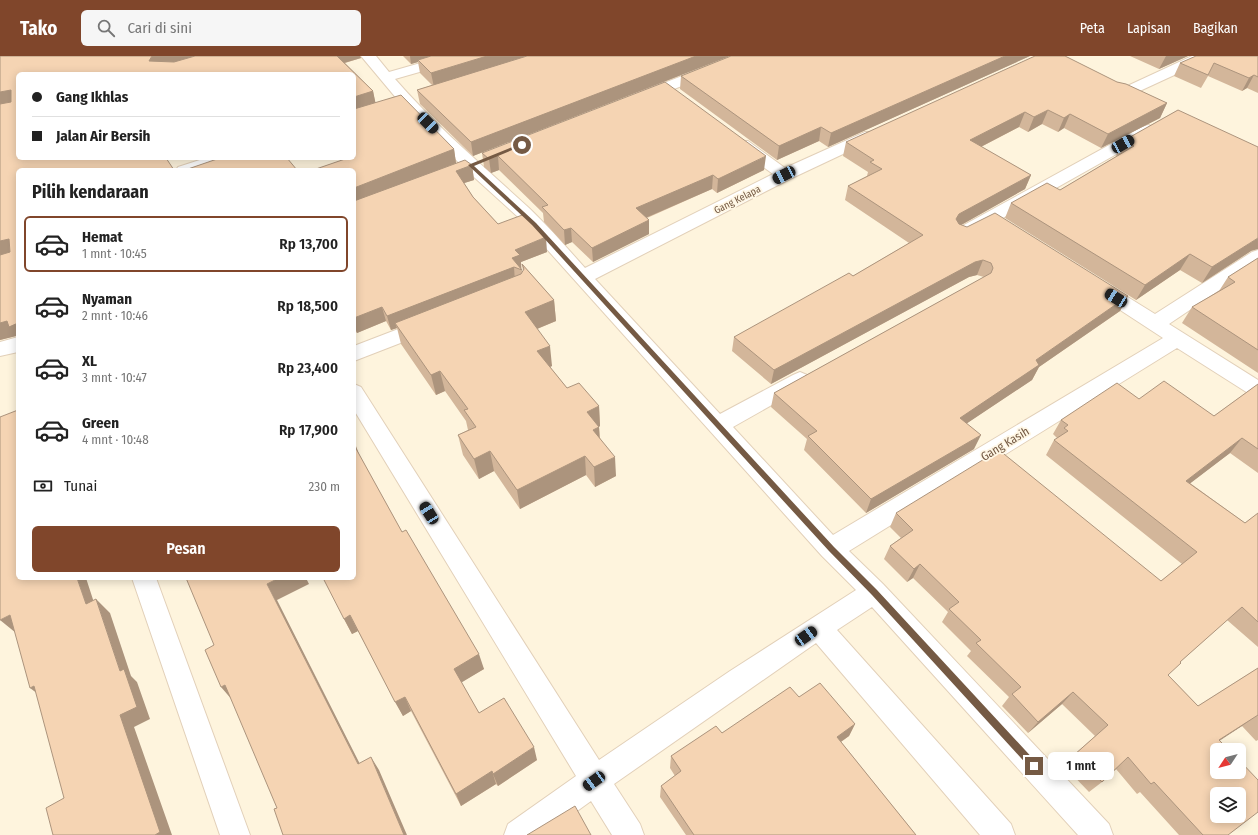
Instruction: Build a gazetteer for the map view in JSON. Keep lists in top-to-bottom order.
{
  "streets": {
    "street": ["Gang Kelapa", "Gang Kasih"]
  },
  "north": "bottom left",
  "page": {
    "header": "Tako",
    "search": "Cari di sini",
    "nav": ["Peta", "Lapisan", "Bagikan"],
    "banner": ["Gang Ikhlas", "Jalan Air Bersih"],
    "heading": "Pilih kendaraan",
    "list": [
      {
        "name": "Hemat",
        "note": "1 mnt · 10:45",
        "value": "Rp 13,700"
      },
      {
        "name": "Nyaman",
        "note": "2 mnt · 10:46",
        "value": "Rp 18,500"
      },
      {
        "name": "XL",
        "note": "3 mnt · 10:47",
        "value": "Rp 23,400"
      },
      {
        "name": "Green",
        "note": "4 mnt · 10:48",
        "value": "Rp 17,900"
      }
    ],
    "pay": ["Tunai", "230 m"],
    "buttons": "Pesan",
    "bubble": "1 mnt"
  }
}
